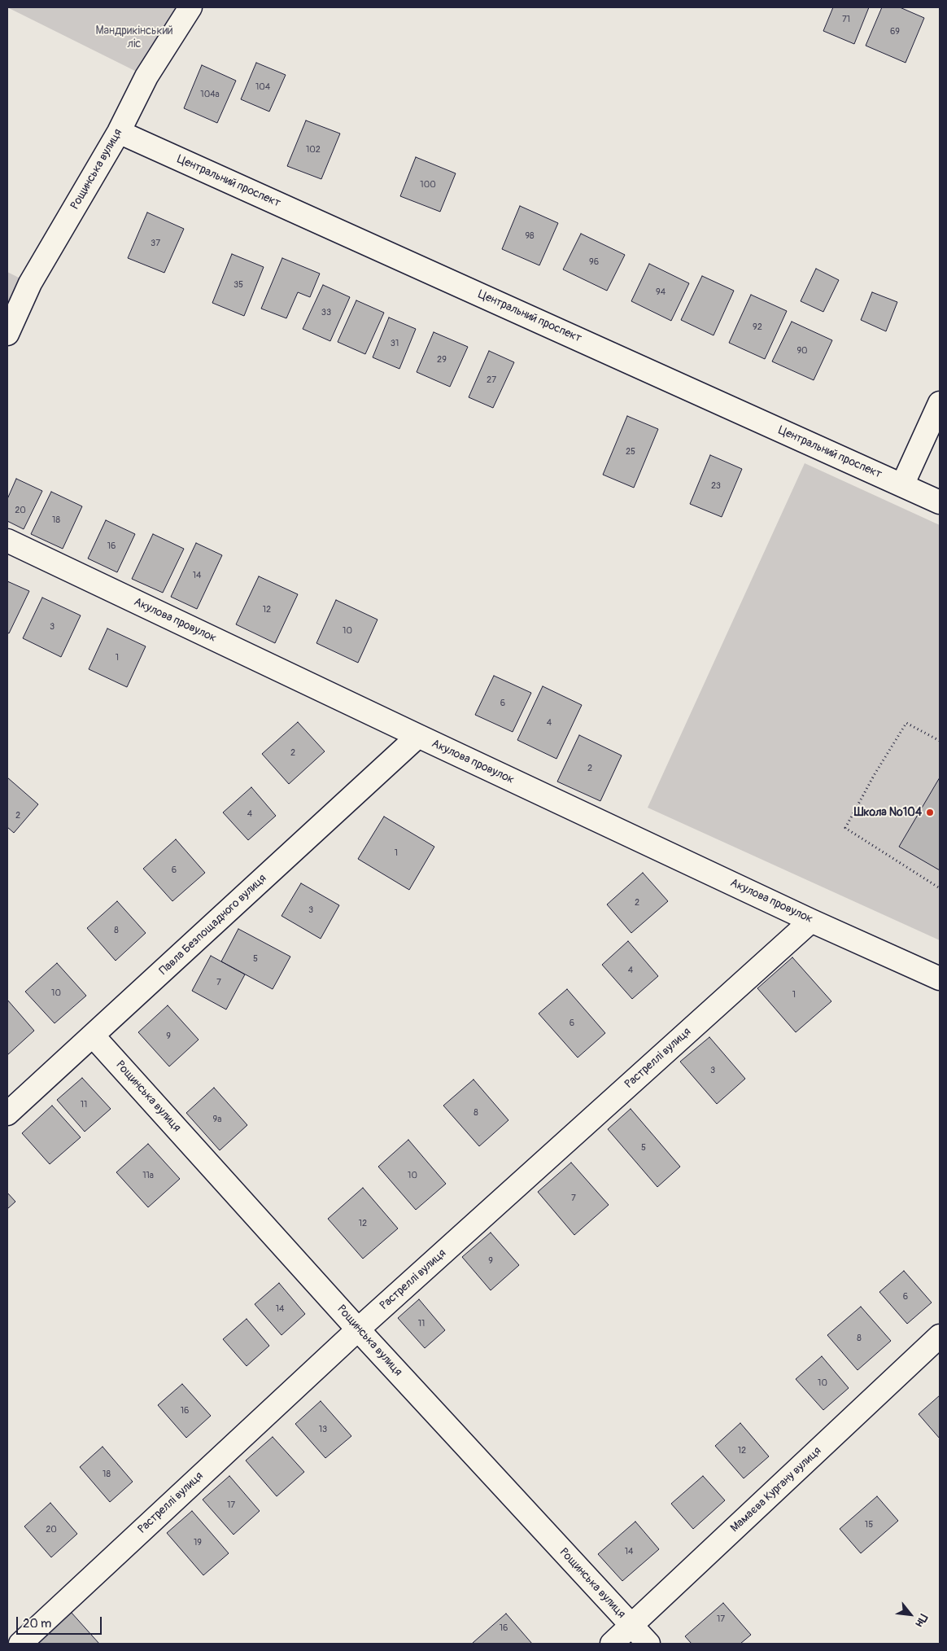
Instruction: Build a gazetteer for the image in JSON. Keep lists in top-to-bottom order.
{
  "streets": {
    "street": [
      "Рощинська вулиця",
      "Центральний проспект",
      "Акулова провулок",
      "Павла Безпощадного вулиця",
      "Растреллі вулиця",
      "Мамаєва Кургану вулиця"
    ]
  },
  "crossings": [
    ["Рощинська вулиця", "Центральний проспект"],
    ["Рощинська вулиця", "Павла Безпощадного вулиця"],
    ["Рощинська вулиця", "Растреллі вулиця"],
    ["Рощинська вулиця", "Мамаєва Кургану вулиця"],
    ["Акулова провулок", "Павла Безпощадного вулиця"],
    ["Акулова провулок", "Растреллі вулиця"]
  ],
  "parks": ["Мандрикінський ліс"],
  "places": ["Школа №104"],
  "house_numbers": [
    "71",
    "69",
    "104",
    "104а",
    "102",
    "100",
    "98",
    "37",
    "96",
    "35",
    "94",
    "33",
    "92",
    "31",
    "90",
    "29",
    "27",
    "25",
    "23",
    "20",
    "18",
    "16",
    "14",
    "12",
    "3",
    "10",
    "1",
    "6",
    "4",
    "2",
    "2",
    "4",
    "2",
    "1",
    "6",
    "2",
    "3",
    "8",
    "5",
    "4",
    "7",
    "10",
    "1",
    "6",
    "9",
    "3",
    "11",
    "8",
    "9а",
    "5",
    "11а",
    "10",
    "7",
    "12",
    "9",
    "6",
    "14",
    "11",
    "8",
    "10",
    "16",
    "13",
    "12",
    "18",
    "17",
    "15",
    "20",
    "19",
    "14",
    "17",
    "16"
  ],
  "scale_bar": "20 m",
  "north": "bottom right"
}
